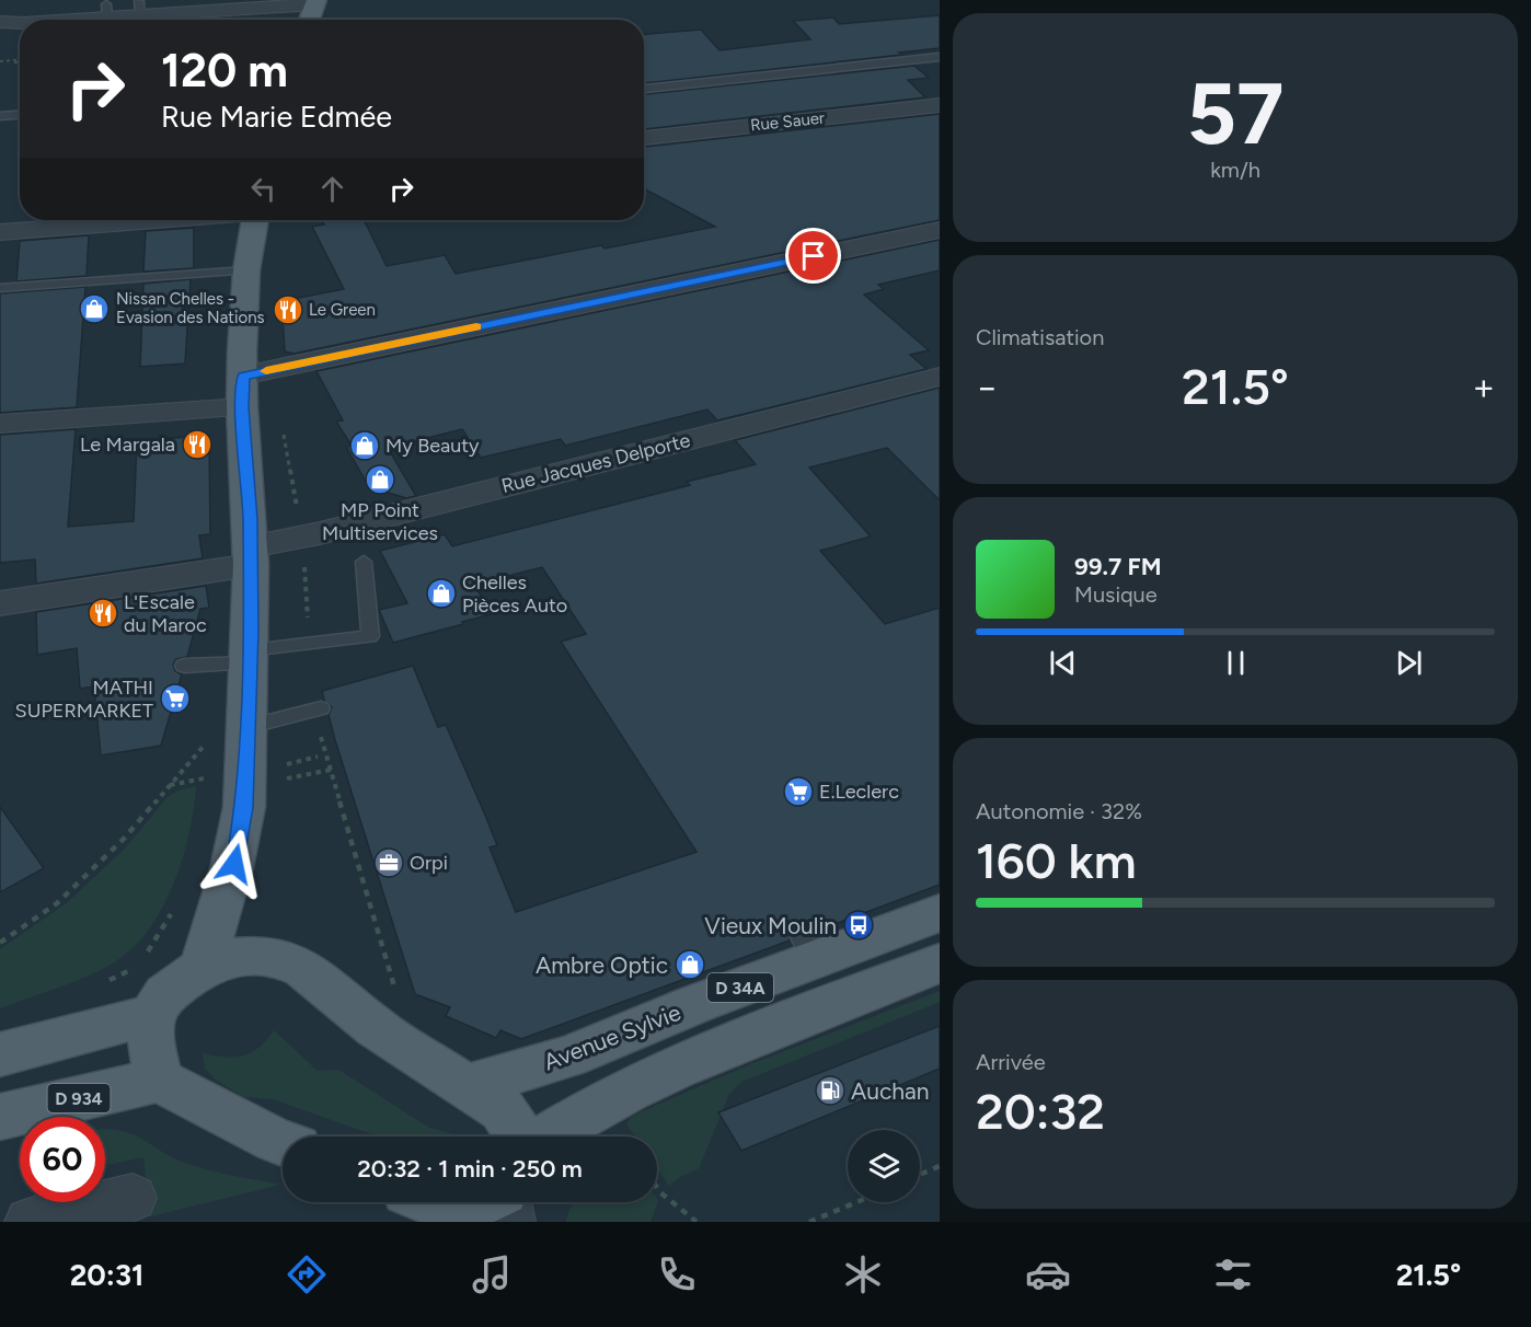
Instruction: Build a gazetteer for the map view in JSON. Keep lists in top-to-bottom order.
{
  "streets": {
    "main road": ["D 34A", "Avenue Sylvie", "D 934"],
    "street": ["Rue Sauer", "Rue Jacques Delporte"]
  },
  "places": {
    "shop": [
      "Nissan Chelles - Evasion des Nations",
      "My Beauty",
      "MP Point Multiservices",
      "Chelles Pièces Auto",
      "Ambre Optic"
    ],
    "restaurant": ["Le Green", "Le Margala", "L'Escale du Maroc"],
    "supermarket": ["MATHI SUPERMARKET", "E.Leclerc"],
    "office": ["Orpi"],
    "bus stop": ["Vieux Moulin"],
    "fuel station": ["Auchan"]
  },
  "page": {
    "tile": [
      ["57", "km/h"],
      "Climatisation",
      ["Autonomie · 32%", "160 km"],
      ["Arrivée", "20:32"]
    ],
    "turn": ["120 m", "Rue Marie Edmée"],
    "heat": ["−", "21.5°", "+"],
    "song": ["99.7 FM", "Musique"],
    "limit": "60",
    "trip": "20:32 · 1 min · 250 m",
    "tabs": ["20:31", "21.5°"]
  }
}
